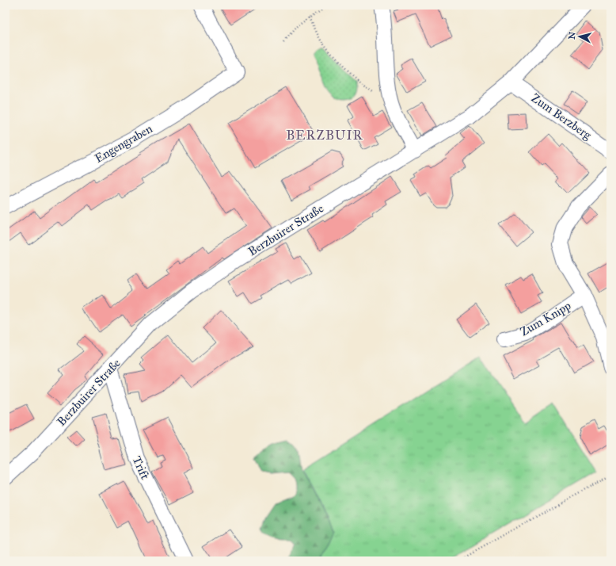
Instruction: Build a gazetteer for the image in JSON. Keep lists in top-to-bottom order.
{
  "streets": {
    "street": [
      "Zum Berzberg",
      "Engengraben",
      "Berzbuirer Straße",
      "Zum Knipp",
      "Trift"
    ]
  },
  "crossings": [
    ["Zum Berzberg", "Berzbuirer Straße"],
    ["Berzbuirer Straße", "Trift"]
  ],
  "districts": ["BERZBUIR"],
  "north": "left"
}
